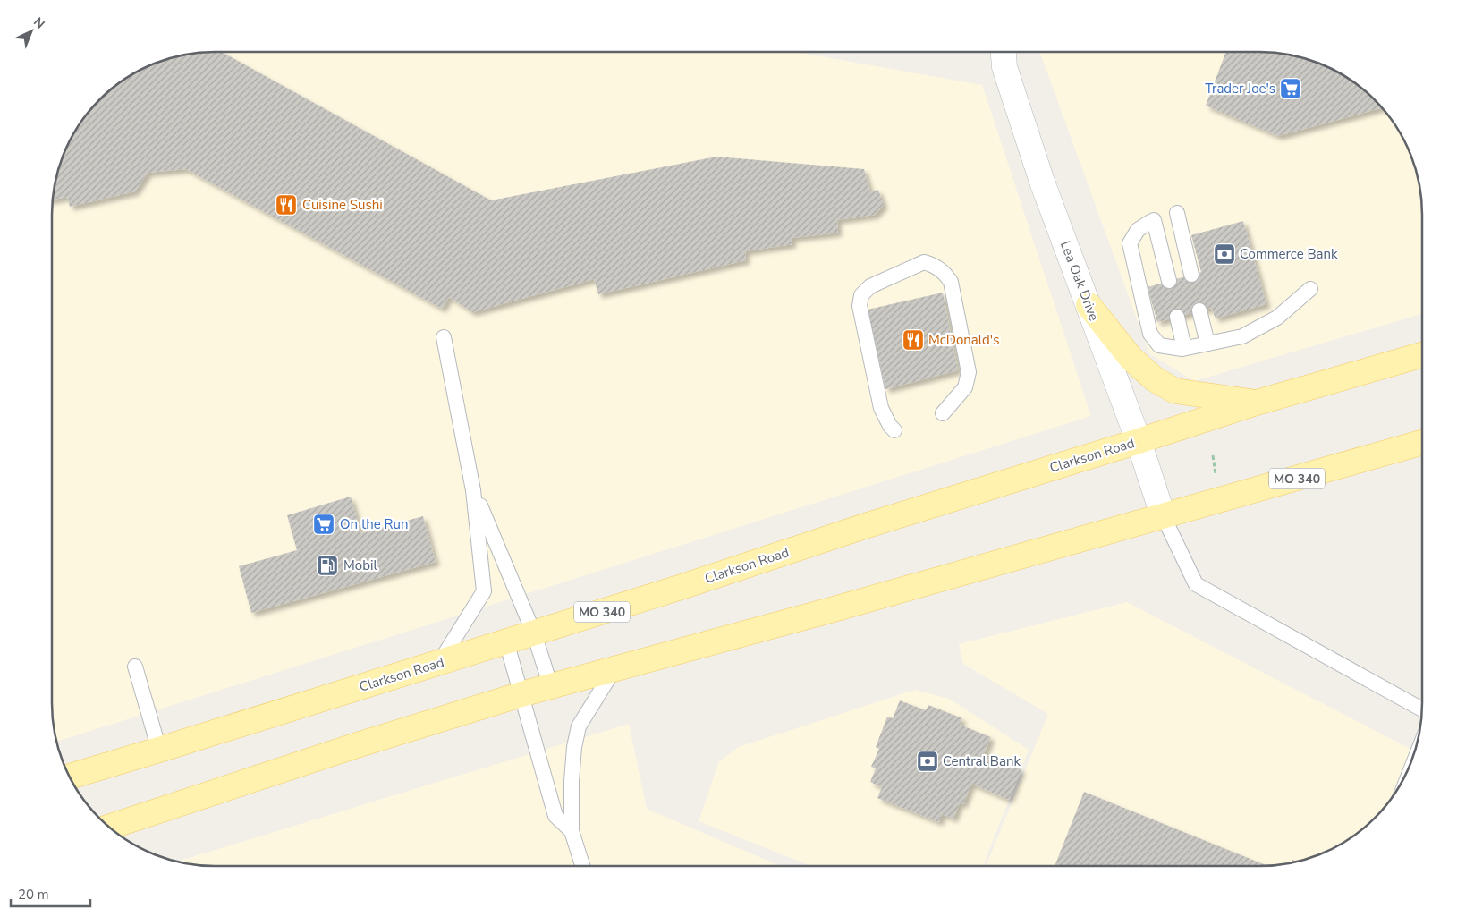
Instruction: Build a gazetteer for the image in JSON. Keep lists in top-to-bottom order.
{
  "streets": {
    "main road": ["Clarkson Road", "MO 340"],
    "street": ["Lea Oak Drive"]
  },
  "crossings": [
    ["Lea Oak Drive", "Clarkson Road"],
    ["Lea Oak Drive", "MO 340"]
  ],
  "places": {
    "supermarket": ["Trader Joe's", "On the Run"],
    "restaurant": ["Cuisine Sushi", "McDonald's"],
    "bank": ["Commerce Bank", "Central Bank"],
    "fuel station": ["Mobil"]
  },
  "scale_bar": "20 m",
  "north": "top right"
}
